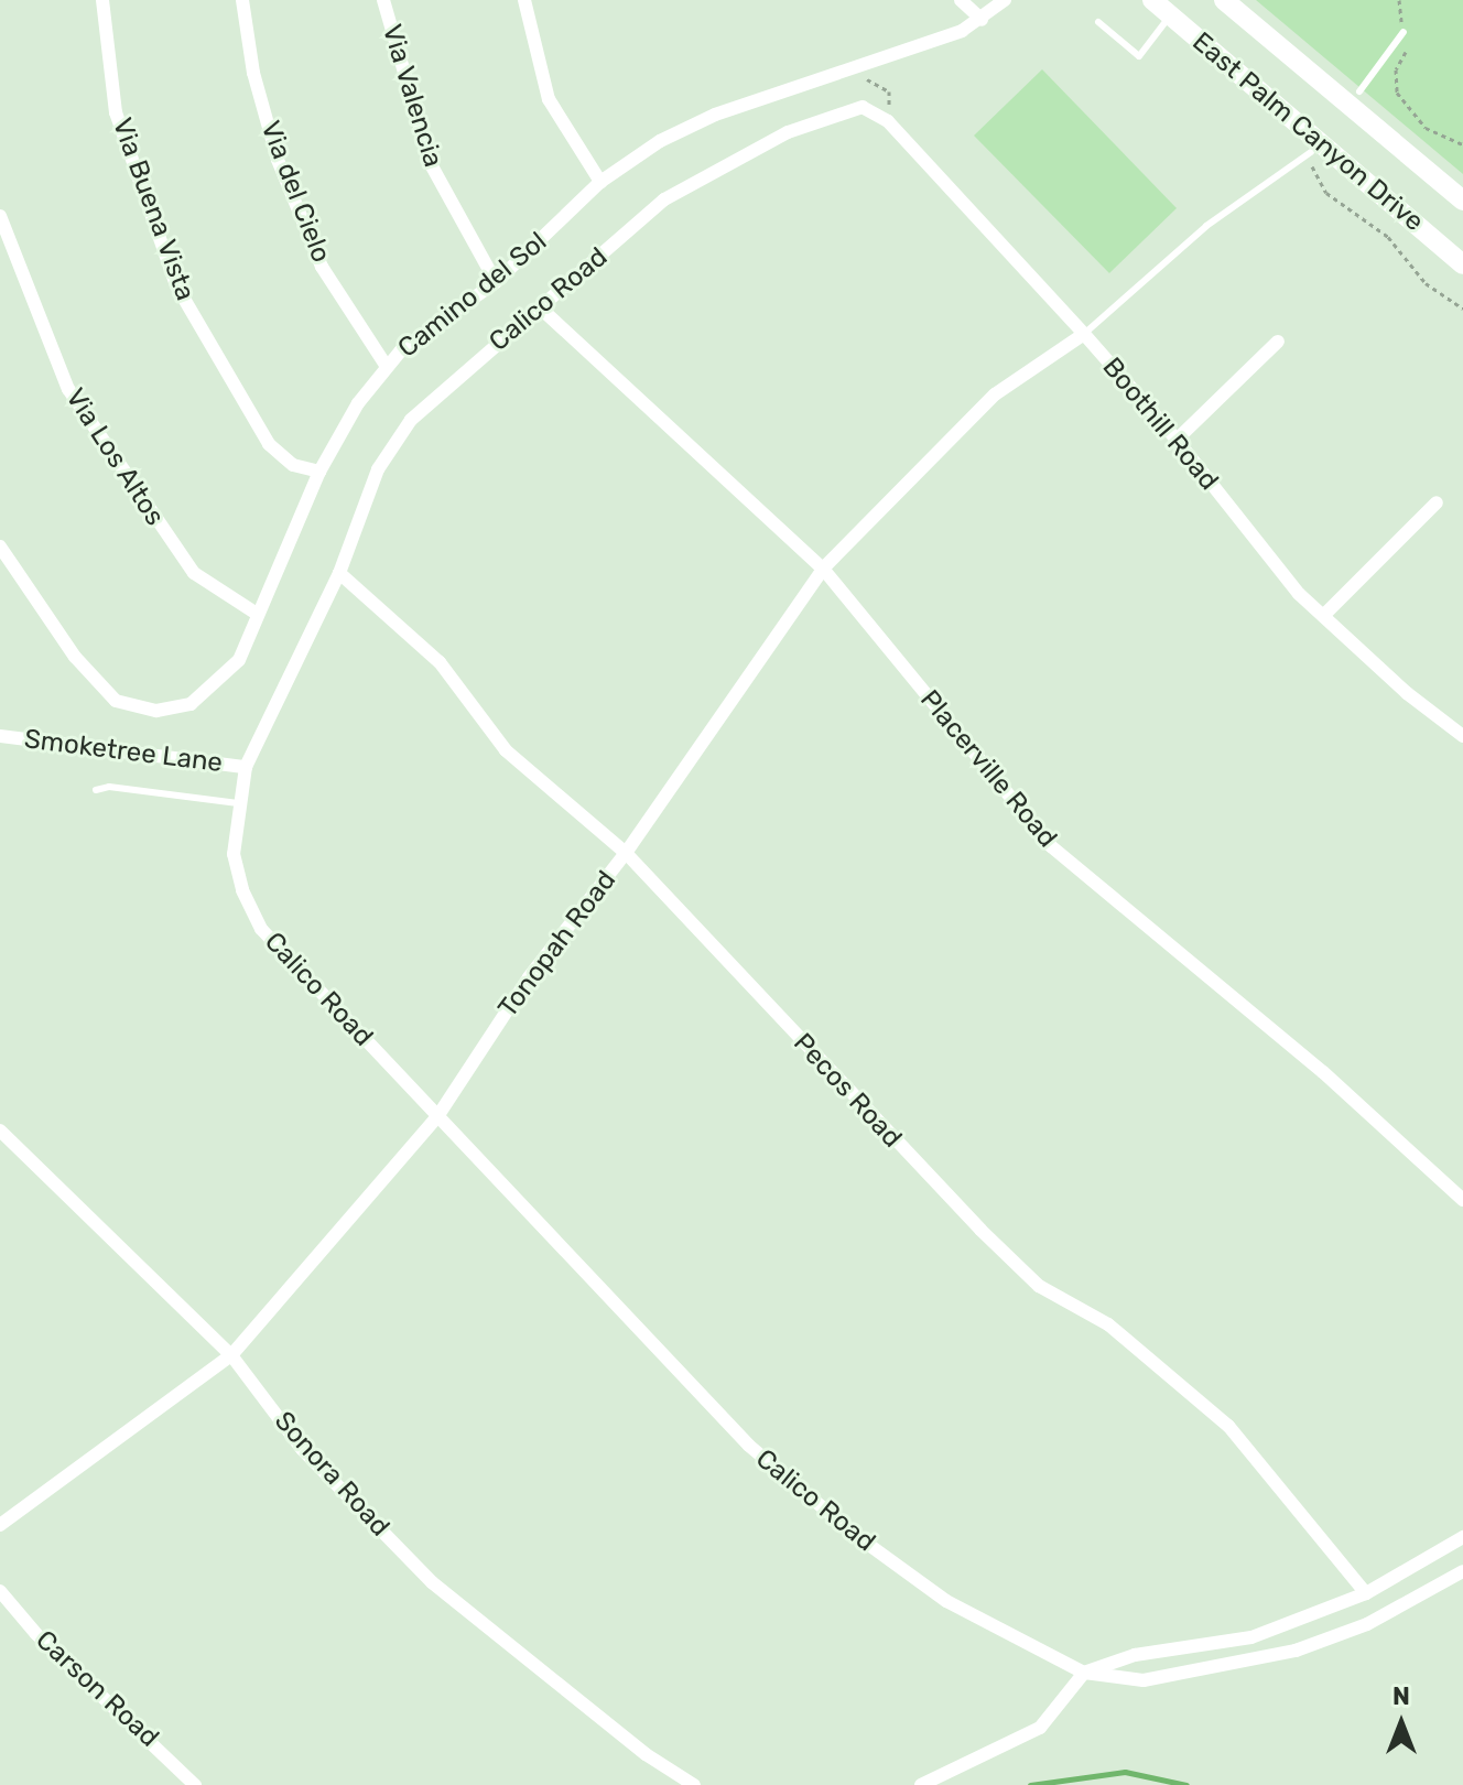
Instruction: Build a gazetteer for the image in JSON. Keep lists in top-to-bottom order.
{
  "streets": {
    "main road": ["East Palm Canyon Drive"],
    "street": [
      "Via Valencia",
      "Via del Cielo",
      "Via Buena Vista",
      "Camino del Sol",
      "Calico Road",
      "Boothill Road",
      "Via Los Altos",
      "Smoketree Lane",
      "Placerville Road",
      "Tonopah Road",
      "Pecos Road",
      "Sonora Road",
      "Carson Road"
    ]
  },
  "crossings": [
    ["Via Valencia", "Camino del Sol"],
    ["Via del Cielo", "Camino del Sol"],
    ["Via Buena Vista", "Camino del Sol"],
    ["Camino del Sol", "Via Los Altos"],
    ["Calico Road", "Boothill Road"],
    ["Calico Road", "Smoketree Lane"],
    ["Calico Road", "Placerville Road"],
    ["Calico Road", "Tonopah Road"],
    ["Calico Road", "Pecos Road"],
    ["Boothill Road", "Tonopah Road"],
    ["Placerville Road", "Tonopah Road"],
    ["Tonopah Road", "Pecos Road"],
    ["Tonopah Road", "Sonora Road"]
  ],
  "north": "top"
}
